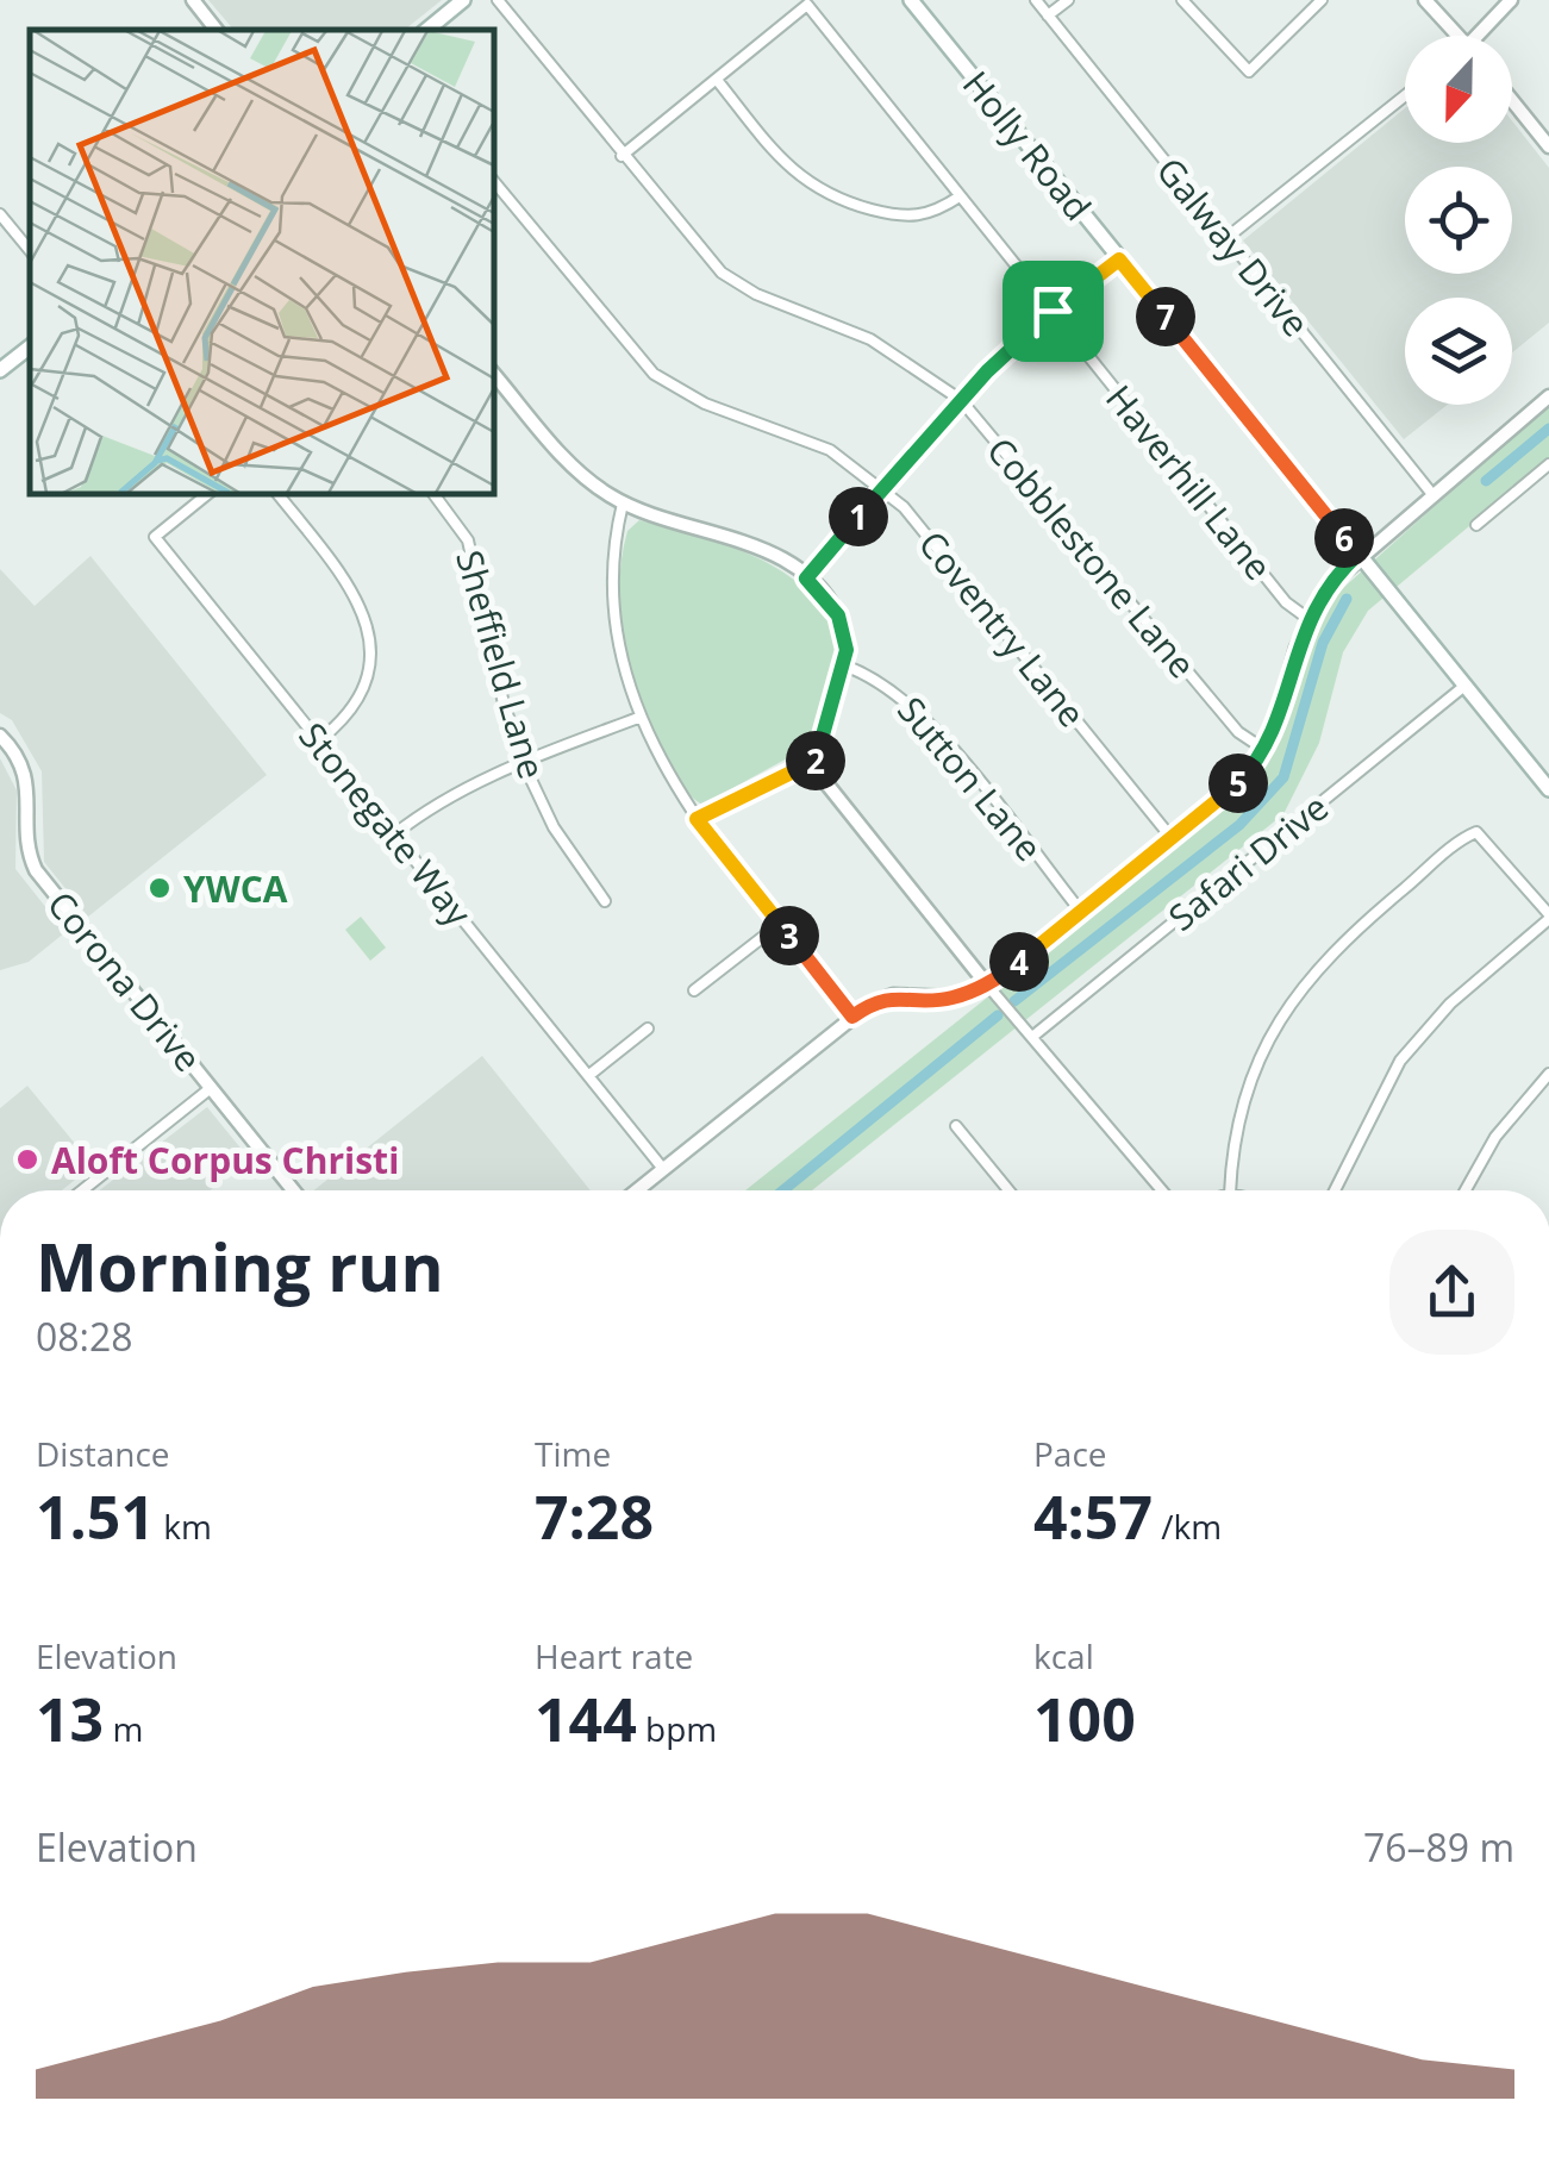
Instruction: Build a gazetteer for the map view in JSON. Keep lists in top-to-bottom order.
{
  "streets": {
    "main road": ["Holly Road"],
    "street": [
      "Galway Drive",
      "Haverhill Lane",
      "Cobblestone Lane",
      "Coventry Lane",
      "Sheffield Lane",
      "Sutton Lane",
      "Stonegate Way",
      "Safari Drive",
      "Corona Drive"
    ]
  },
  "crossings": [
    ["Holly Road", "Safari Drive"]
  ],
  "places": ["YWCA", "Aloft Corpus Christi"],
  "north": "bottom",
  "page": {
    "pins": [
      "7",
      "1",
      "6",
      "2",
      "5",
      "3",
      "4"
    ],
    "heading": ["Morning run", "08:28"],
    "stats": [
      ["Distance", "1.51 km"],
      ["Time", "7:28"],
      ["Pace", "4:57 /km"],
      ["Elevation", "13 m"],
      ["Heart rate", "144 bpm"],
      ["kcal", "100"]
    ],
    "chart": ["Elevation", "76–89 m"]
  }
}
